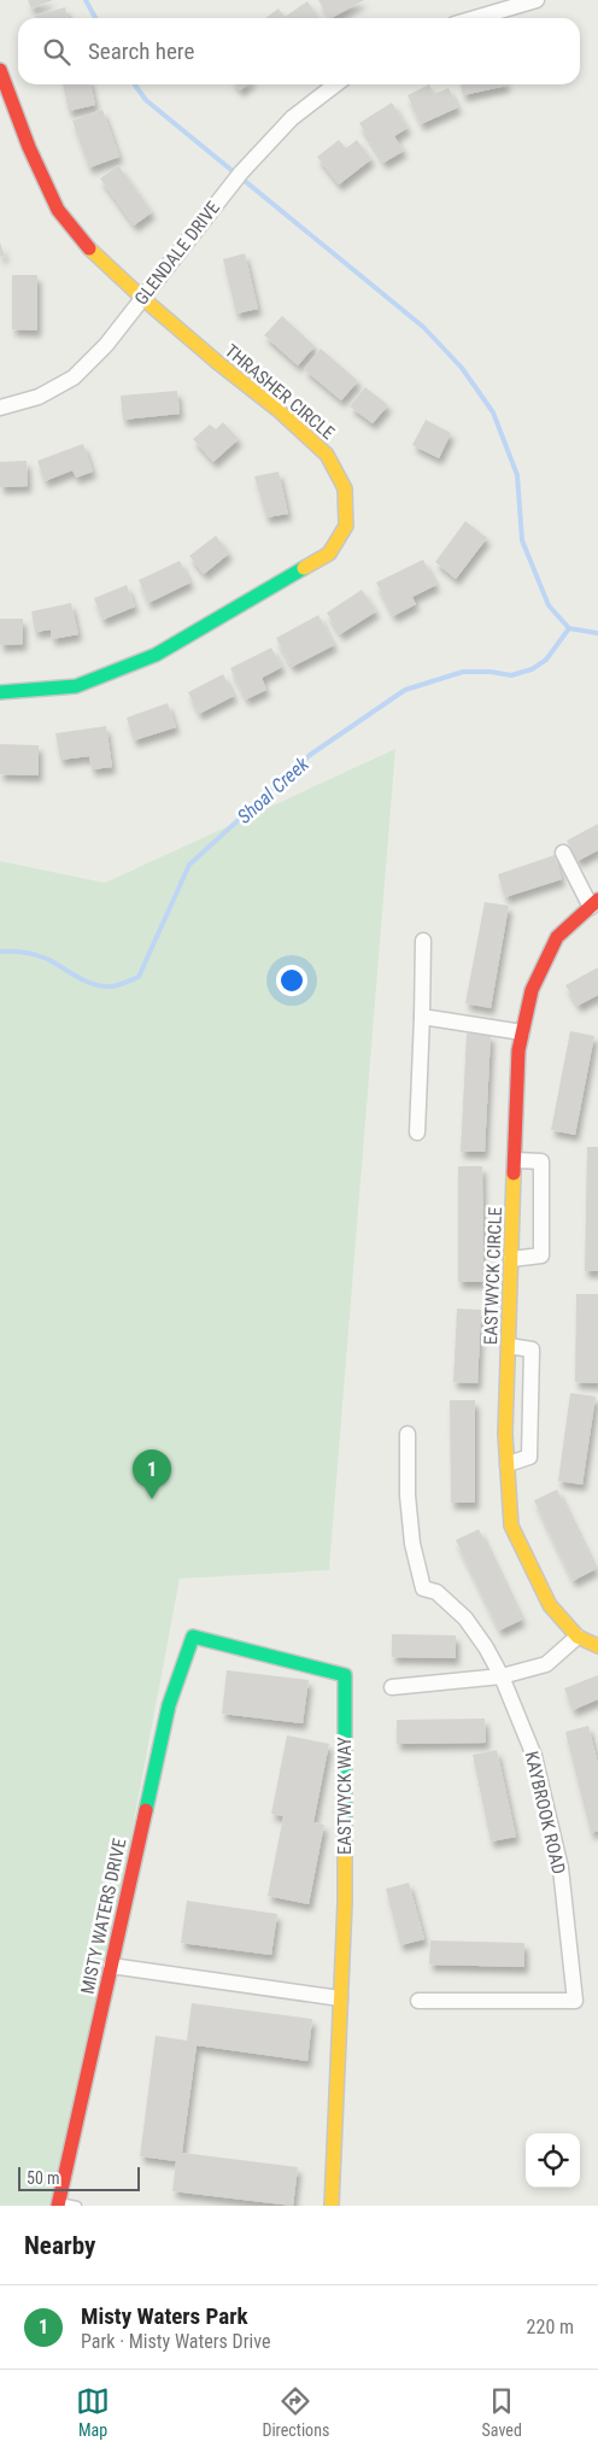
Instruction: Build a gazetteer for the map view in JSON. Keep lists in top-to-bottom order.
{
  "streets": {
    "street": [
      "GLENDALE DRIVE",
      "THRASHER CIRCLE",
      "EASTWYCK CIRCLE",
      "EASTWYCK WAY",
      "KAYBROOK ROAD",
      "MISTY WATERS DRIVE"
    ]
  },
  "crossings": [
    ["GLENDALE DRIVE", "THRASHER CIRCLE"],
    ["EASTWYCK WAY", "MISTY WATERS DRIVE"]
  ],
  "water": ["Shoal Creek"],
  "scale_bar": "50 m",
  "page": {
    "search": "Search here",
    "pins": "1",
    "scale": "50 m",
    "heading": "Nearby",
    "list": [
      {
        "mark": "1",
        "name": "Misty Waters Park",
        "note": "Park · Misty Waters Drive",
        "value": "220 m"
      }
    ],
    "nav": ["Map", "Directions", "Saved"]
  }
}
